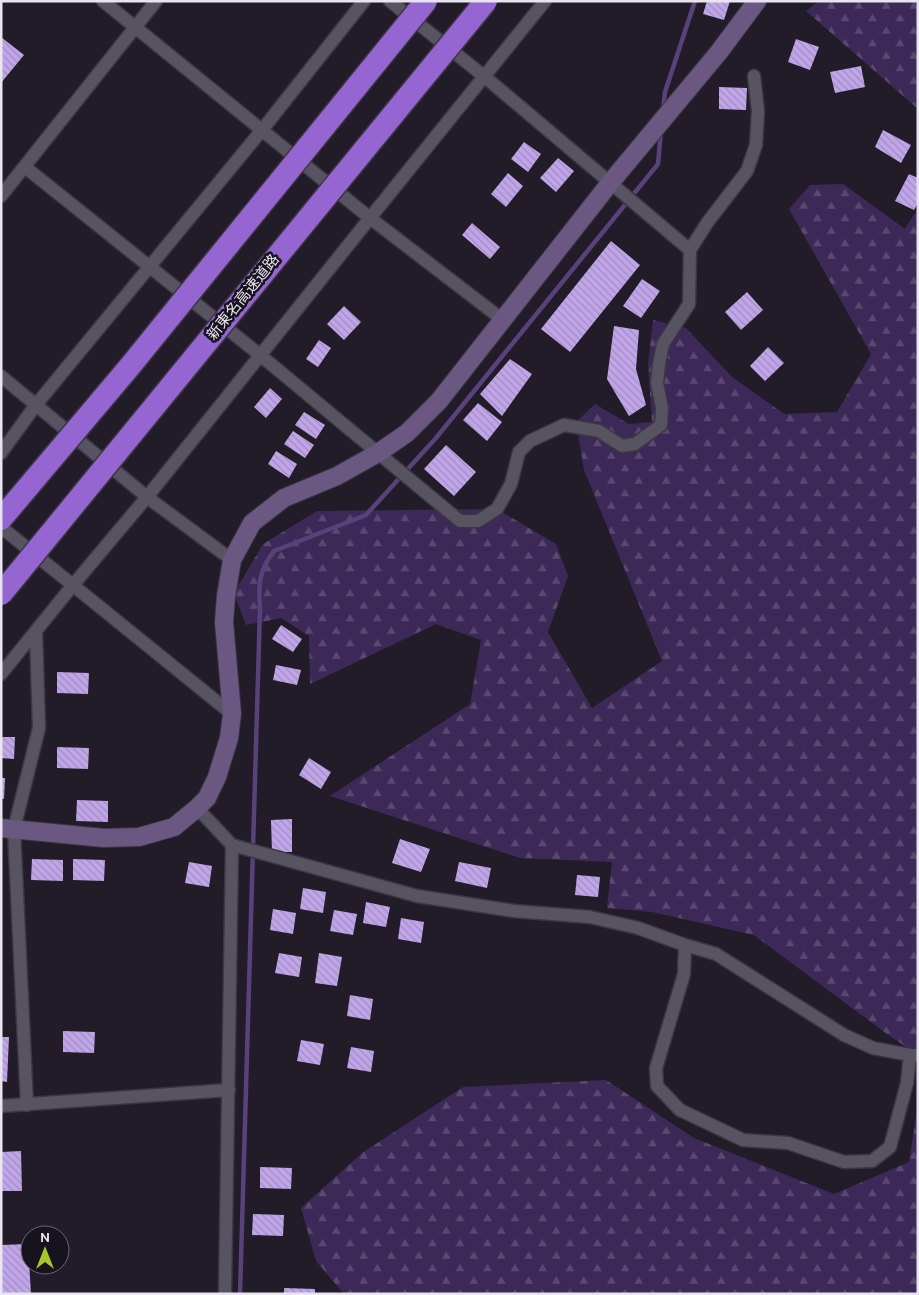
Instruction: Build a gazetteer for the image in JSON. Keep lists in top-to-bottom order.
{
  "streets": {
    "highway": ["新東名高速道路"]
  },
  "north": "top"
}
